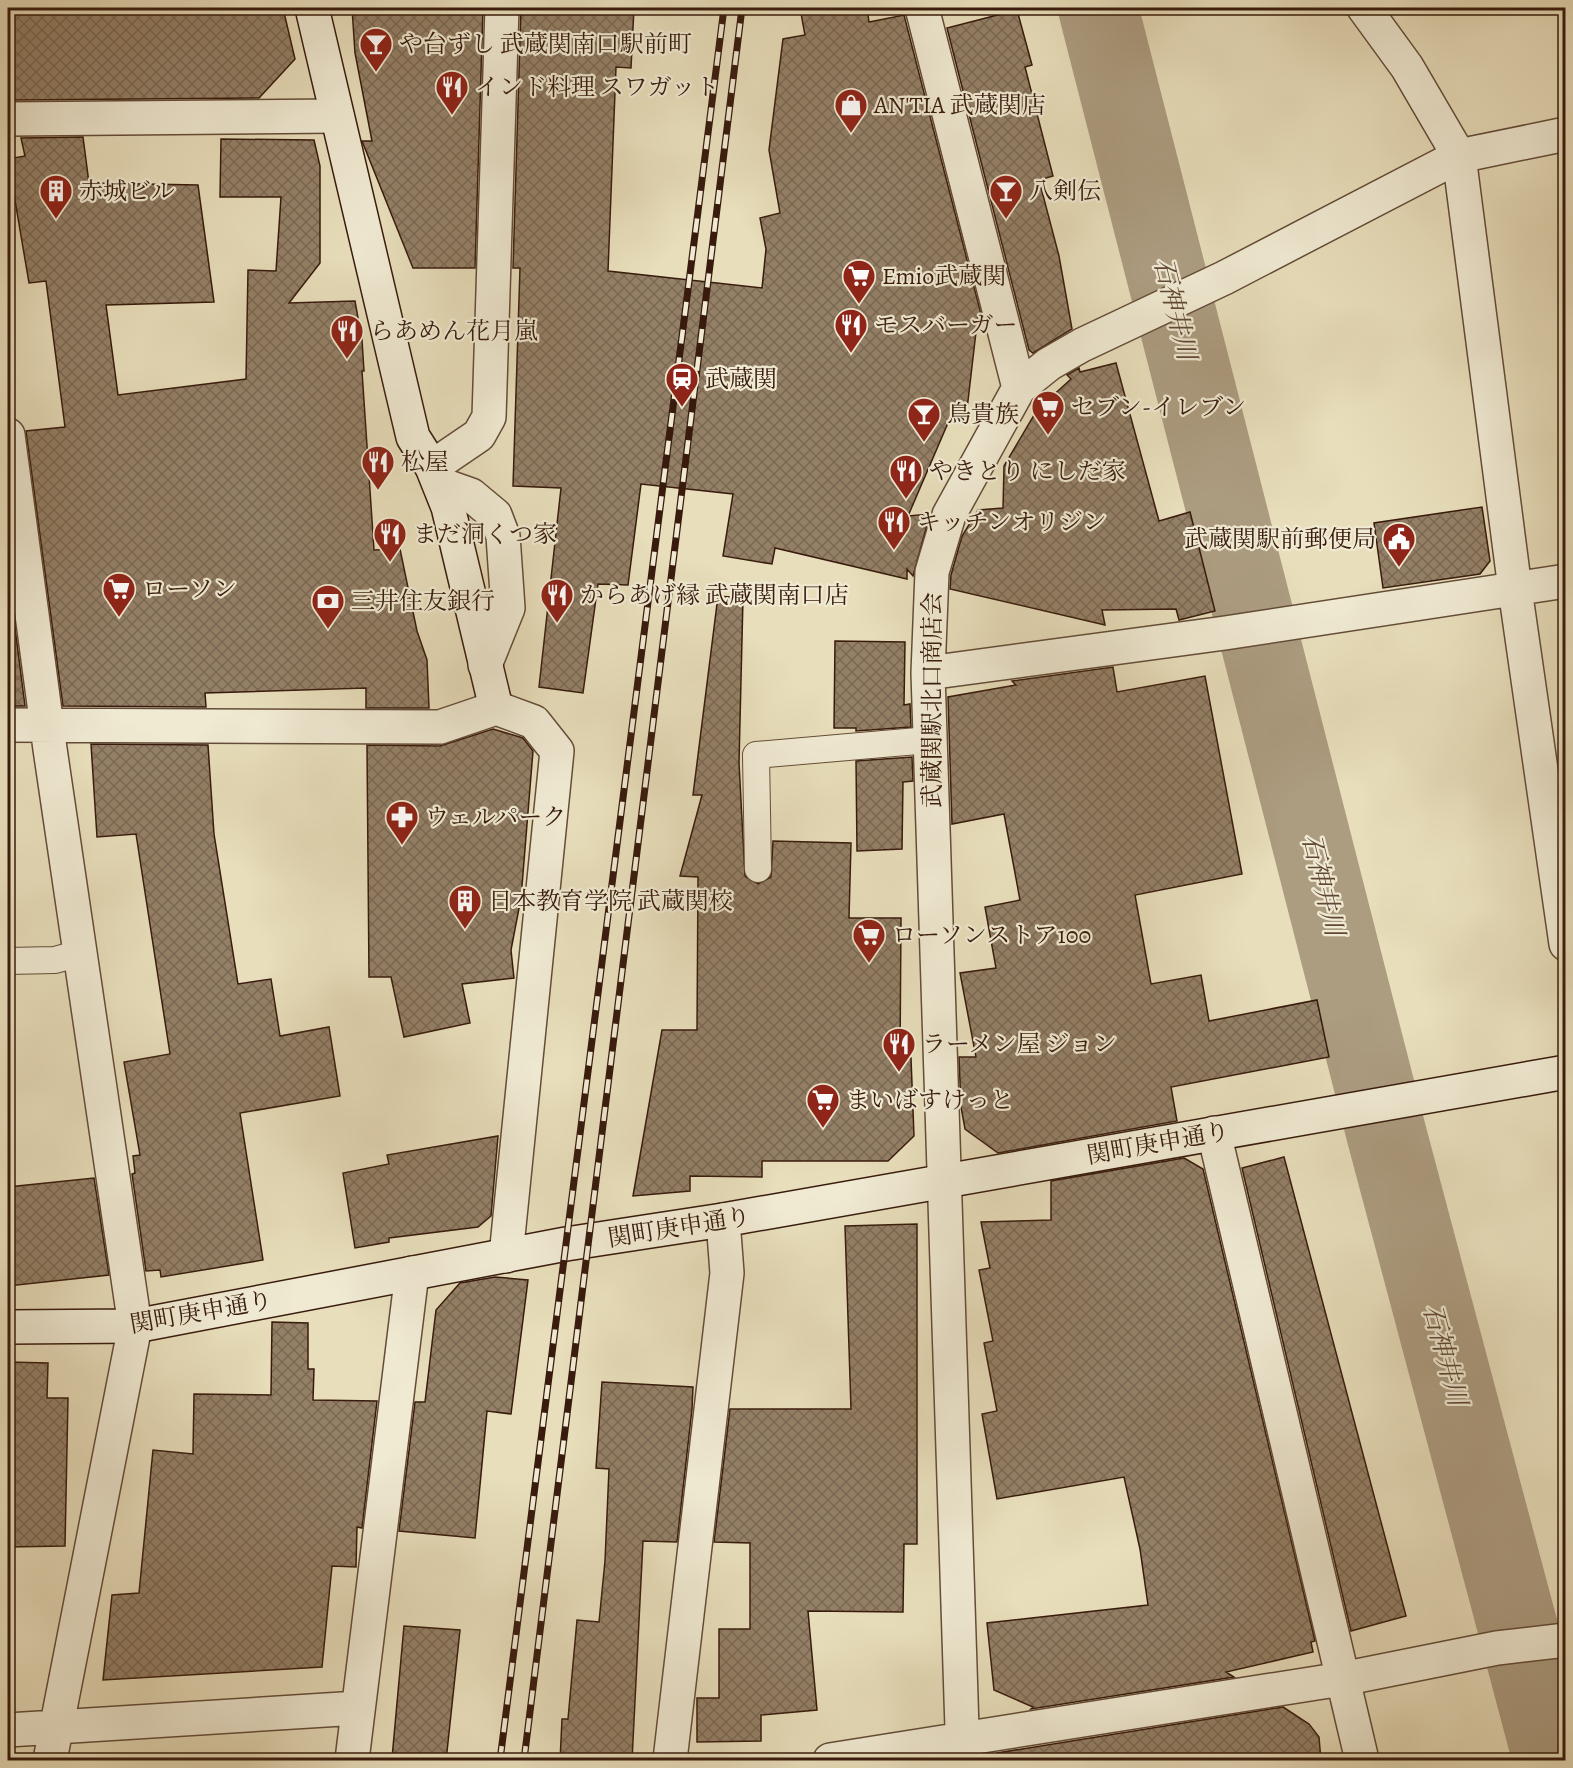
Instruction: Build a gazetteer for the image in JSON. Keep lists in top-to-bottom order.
{
  "streets": {
    "street": ["武蔵関駅北口商店会", "関町庚申通り"]
  },
  "crossings": [
    ["武蔵関駅北口商店会", "関町庚申通り"]
  ],
  "water": ["石神井川"],
  "places": {
    "bar": ["や台ずし 武蔵関南口駅前町", "八剣伝", "鳥貴族"],
    "restaurant": [
      "インド料理 スワガット",
      "モスバーガー",
      "らあめん花月嵐",
      "松屋",
      "やきとり にしだ家",
      "キッチンオリジン",
      "まだ洞くつ家",
      "からあげ縁 武蔵関南口店",
      "ラーメン屋 ジョン"
    ],
    "shop": ["AN'TIA 武蔵関店"],
    "building": ["赤城ビル", "日本教育学院 武蔵関校"],
    "supermarket": [
      "Emio武蔵関",
      "セブン-イレブン",
      "ローソン",
      "ローソンストア100",
      "まいばすけっと"
    ],
    "station": ["武蔵関"],
    "public building": ["武蔵関駅前郵便局"],
    "bank": ["三井住友銀行"],
    "pharmacy": ["ウェルパーク"]
  }
}
